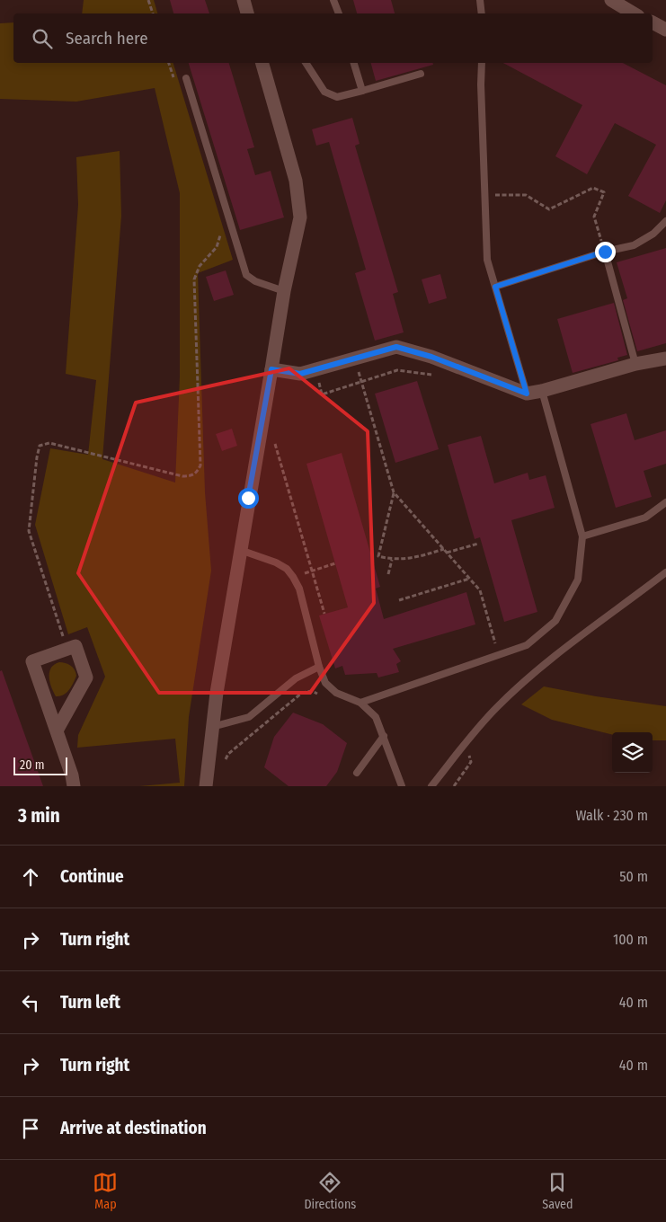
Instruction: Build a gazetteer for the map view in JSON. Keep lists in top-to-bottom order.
{
  "scale_bar": "20 m",
  "page": {
    "search": "Search here",
    "scale": "20 m",
    "heading": ["3 min", "Walk · 230 m"],
    "list": [
      ["Continue", "50 m"],
      ["Turn right", "100 m"],
      ["Turn left", "40 m"],
      ["Turn right", "40 m"],
      "Arrive at destination"
    ],
    "nav": ["Map", "Directions", "Saved"]
  }
}
